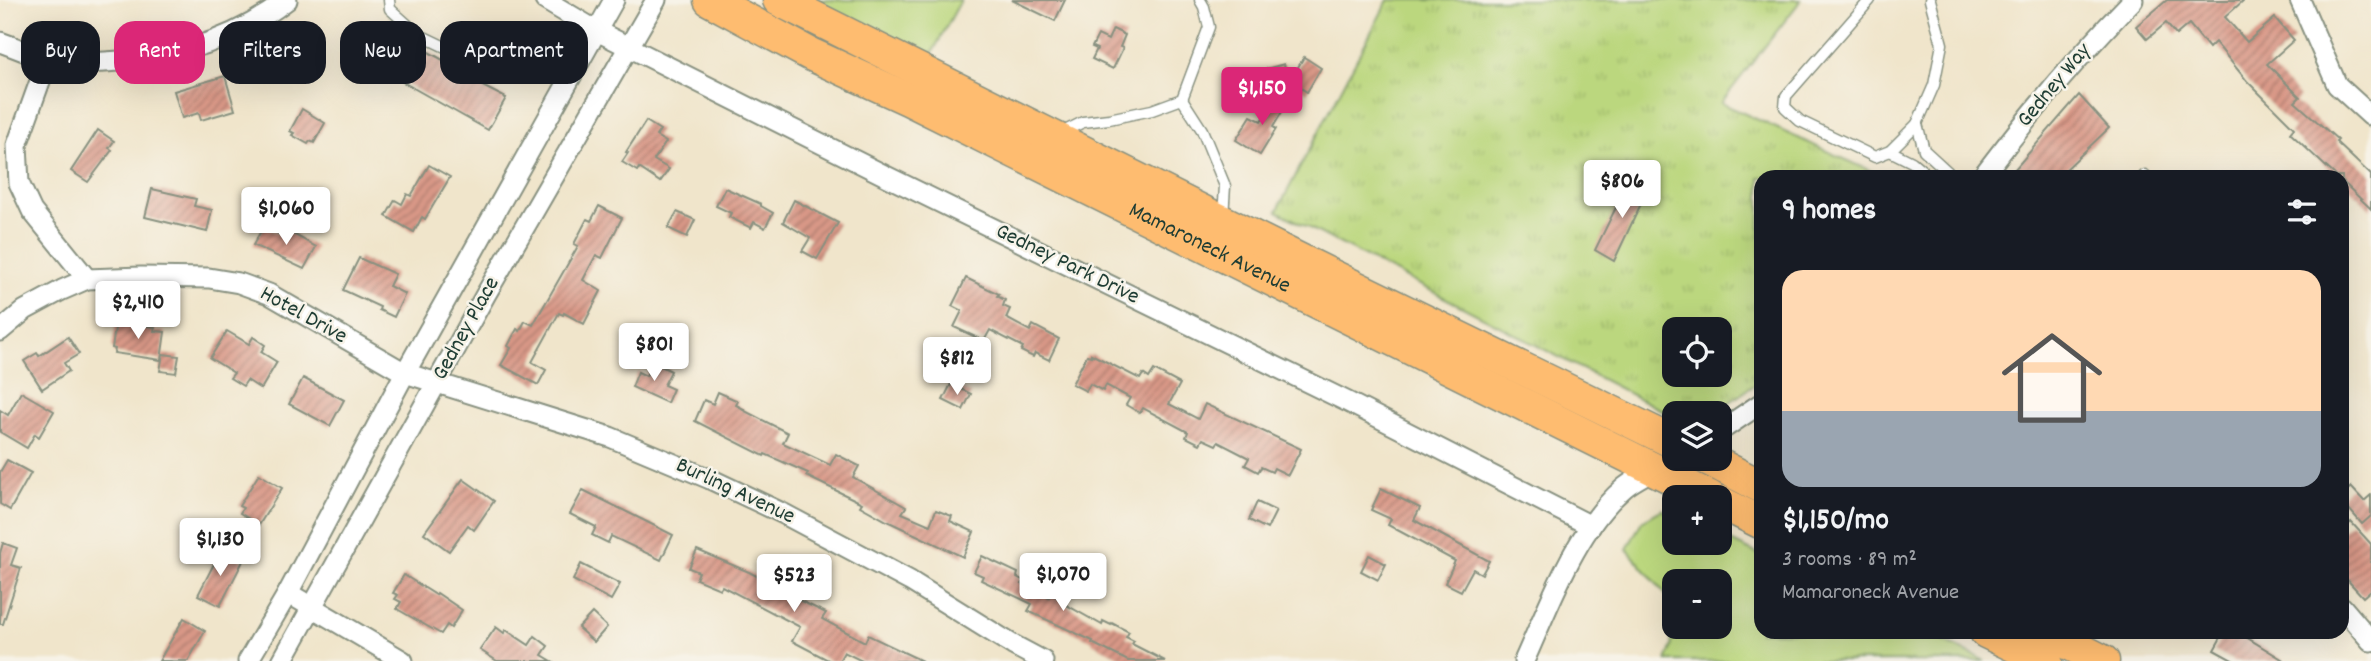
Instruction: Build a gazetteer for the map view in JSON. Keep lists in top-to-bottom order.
{
  "streets": {
    "main road": ["Mamaroneck Avenue"],
    "street": [
      "Gedney Way",
      "Gedney Park Drive",
      "Hotel Drive",
      "Gedney Place",
      "Burling Avenue"
    ]
  },
  "crossings": [
    ["Gedney Park Drive", "Gedney Place"],
    ["Hotel Drive", "Gedney Place"],
    ["Hotel Drive", "Burling Avenue"],
    ["Gedney Place", "Burling Avenue"]
  ],
  "page": {
    "chip": [
      "Buy",
      "Rent",
      "Filters",
      "New",
      "Apartment"
    ],
    "price": [
      "$1,150",
      "$806",
      "$1,060",
      "$2,410",
      "$801",
      "$812",
      "$1,130",
      "$1,070",
      "$523"
    ],
    "heading": "9 homes",
    "list": [
      {
        "name": "$1,150/mo",
        "note": "3 rooms · 89 m² · Mamaroneck Avenue"
      }
    ],
    "map_buttons": ["+", "−"]
  }
}
